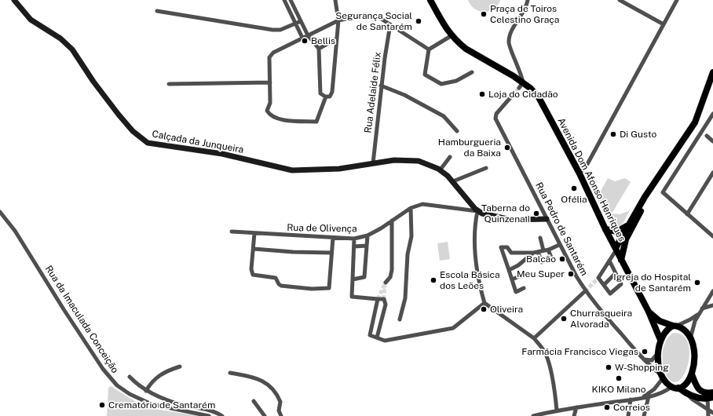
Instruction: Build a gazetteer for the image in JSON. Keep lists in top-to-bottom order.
{
  "streets": {
    "main road": ["Avenida Dom Afonso Henriques"],
    "street": [
      "Rua Adelaide Félix",
      "Calçada da Junqueira",
      "Rua de Olivença",
      "Rua Pedro de Santarém",
      "Rua da Imaculada Conceição"
    ]
  },
  "crossings": [
    ["Rua Adelaide Félix", "Calçada da Junqueira"],
    ["Calçada da Junqueira", "Rua de Olivença"],
    ["Avenida Dom Afonso Henriques", "Rua Pedro de Santarém"]
  ],
  "places": [
    "Praça de Toiros Celestino Graça",
    "Segurança Social de Santarém",
    "Bellis",
    "Loja do Cidadão",
    "Di Gusto",
    "Hamburgueria da Baixa",
    "Ofélia",
    "Taberna do Quinzena I",
    "Balcão",
    "Meu Super",
    "Escola Básica dos Leões",
    "Igreja do Hospital de Santarém",
    "Oliveira",
    "Churrasqueira Alvorada",
    "Farmácia Francisco Viegas",
    "W-Shopping",
    "KIKO Milano",
    "Crematório de Santarém",
    "Correios"
  ]
}
